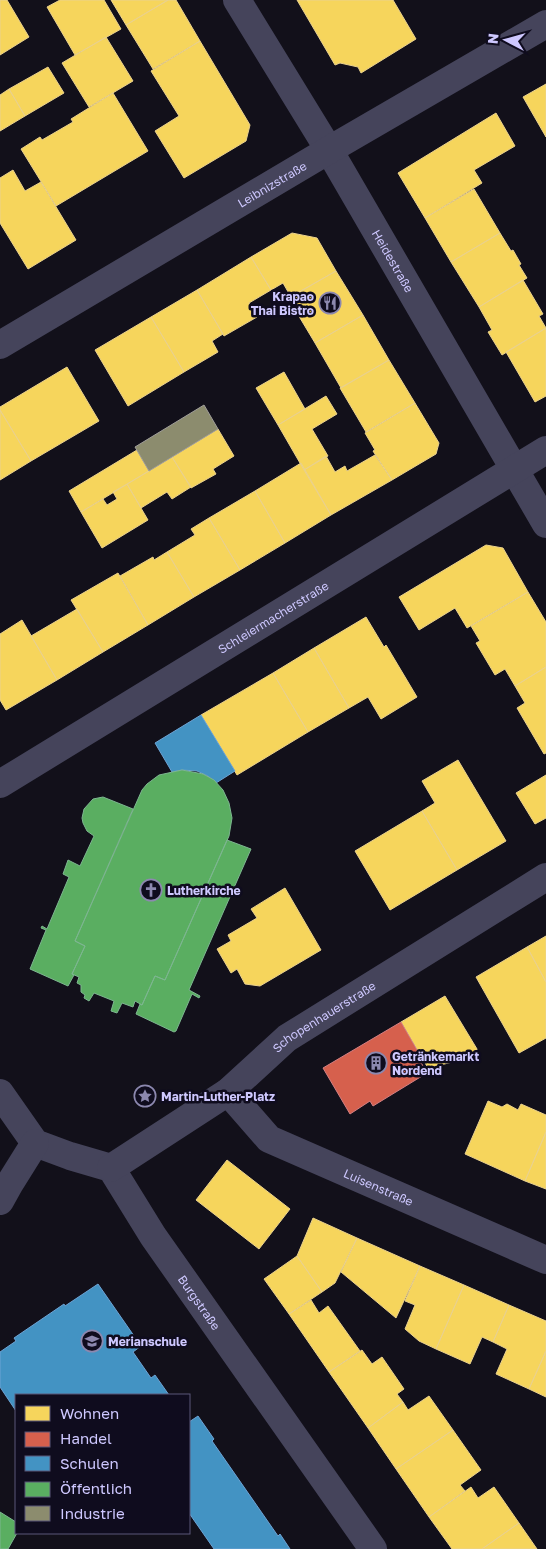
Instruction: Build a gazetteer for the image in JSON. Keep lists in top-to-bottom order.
{
  "streets": {
    "street": [
      "Leibnizstraße",
      "Heidestraße",
      "Schleiermacherstraße",
      "Schopenhauerstraße",
      "Luisenstraße",
      "Burgstraße"
    ]
  },
  "crossings": [
    ["Leibnizstraße", "Heidestraße"],
    ["Heidestraße", "Schleiermacherstraße"],
    ["Schopenhauerstraße", "Luisenstraße"],
    ["Schopenhauerstraße", "Burgstraße"]
  ],
  "places": {
    "restaurant": ["Krapao Thai Bistro"],
    "church": ["Lutherkirche"],
    "building": ["Getränkemarkt Nordend"],
    "place": ["Martin-Luther-Platz"],
    "school or university": ["Merianschule"]
  },
  "legend": [
    "Wohnen",
    "Handel",
    "Schulen",
    "Öffentlich",
    "Industrie"
  ],
  "north": "left"
}
